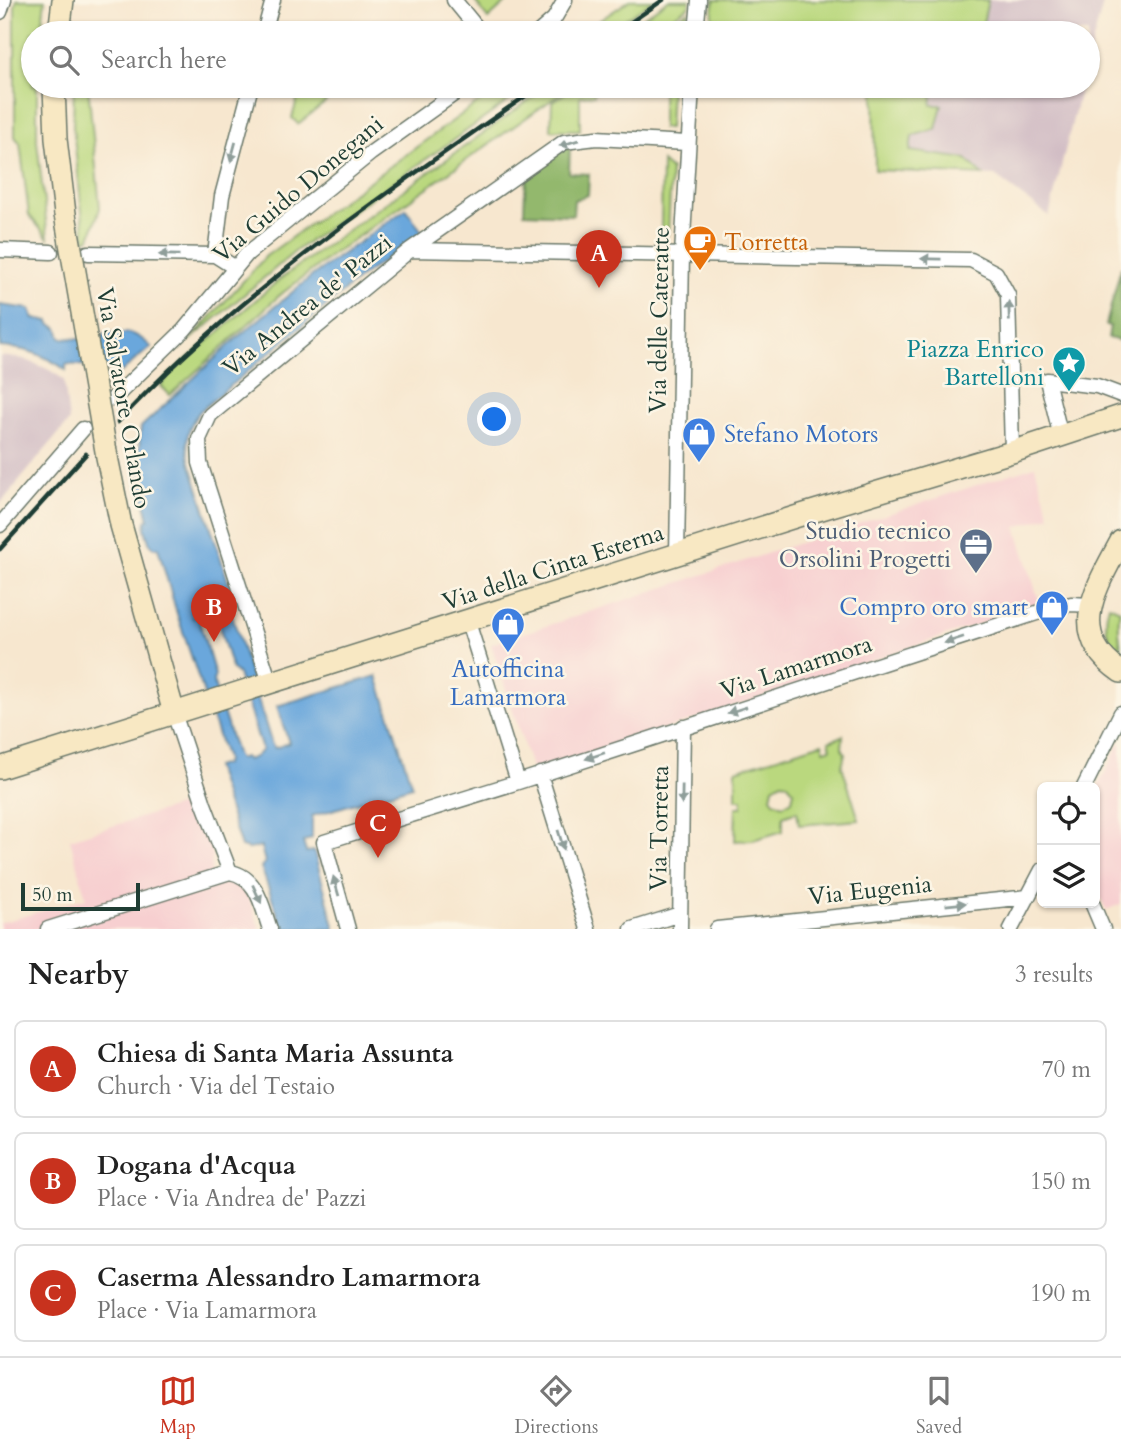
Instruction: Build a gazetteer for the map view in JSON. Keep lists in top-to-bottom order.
{
  "streets": {
    "street": [
      "Via Guido Donegani",
      "Via Andrea de' Pazzi",
      "Via delle Cateratte",
      "Via Salvatore Orlando",
      "Via della Cinta Esterna",
      "Via Lamarmora",
      "Via Torretta",
      "Via Eugenia"
    ]
  },
  "crossings": [
    ["Via Andrea de' Pazzi", "Via delle Cateratte"],
    ["Via Andrea de' Pazzi", "Via della Cinta Esterna"],
    ["Via delle Cateratte", "Via della Cinta Esterna"],
    ["Via Salvatore Orlando", "Via della Cinta Esterna"],
    ["Via Lamarmora", "Via Torretta"]
  ],
  "one_way": ["Via Eugenia"],
  "places": {
    "cafe": ["Torretta"],
    "place": ["Piazza Enrico Bartelloni"],
    "shop": ["Stefano Motors", "Compro oro smart", "Autofficina Lamarmora"],
    "office": ["Studio tecnico Orsolini Progetti"]
  },
  "scale_bar": "50 m",
  "page": {
    "search": "Search here",
    "pins": ["A", "B", "C"],
    "scale": "50 m",
    "heading": ["Nearby", "3 results"],
    "list": [
      {
        "mark": "A",
        "name": "Chiesa di Santa Maria Assunta",
        "note": "Church · Via del Testaio",
        "value": "70 m"
      },
      {
        "mark": "B",
        "name": "Dogana d'Acqua",
        "note": "Place · Via Andrea de' Pazzi",
        "value": "150 m"
      },
      {
        "mark": "C",
        "name": "Caserma Alessandro Lamarmora",
        "note": "Place · Via Lamarmora",
        "value": "190 m"
      }
    ],
    "nav": ["Map", "Directions", "Saved"]
  }
}
